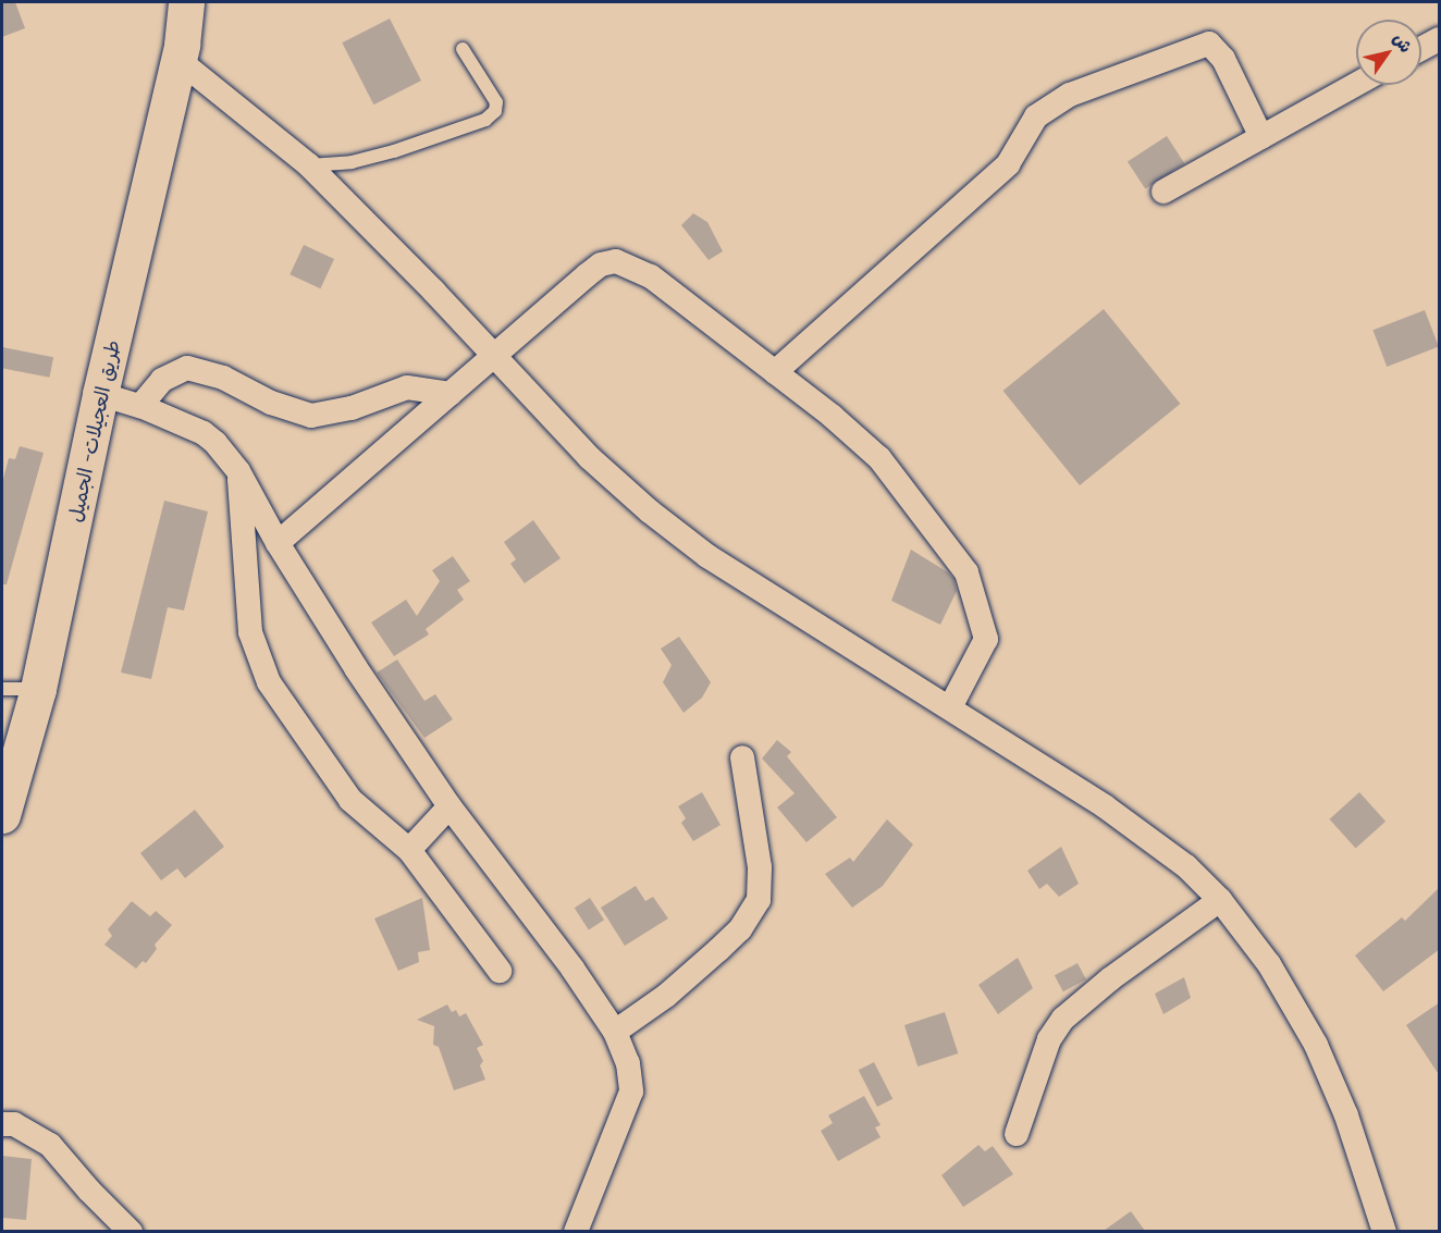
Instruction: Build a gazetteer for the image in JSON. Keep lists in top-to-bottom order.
{
  "streets": {
    "main road": ["طريق العجيلات- الجميل"]
  },
  "north": "top right"
}
